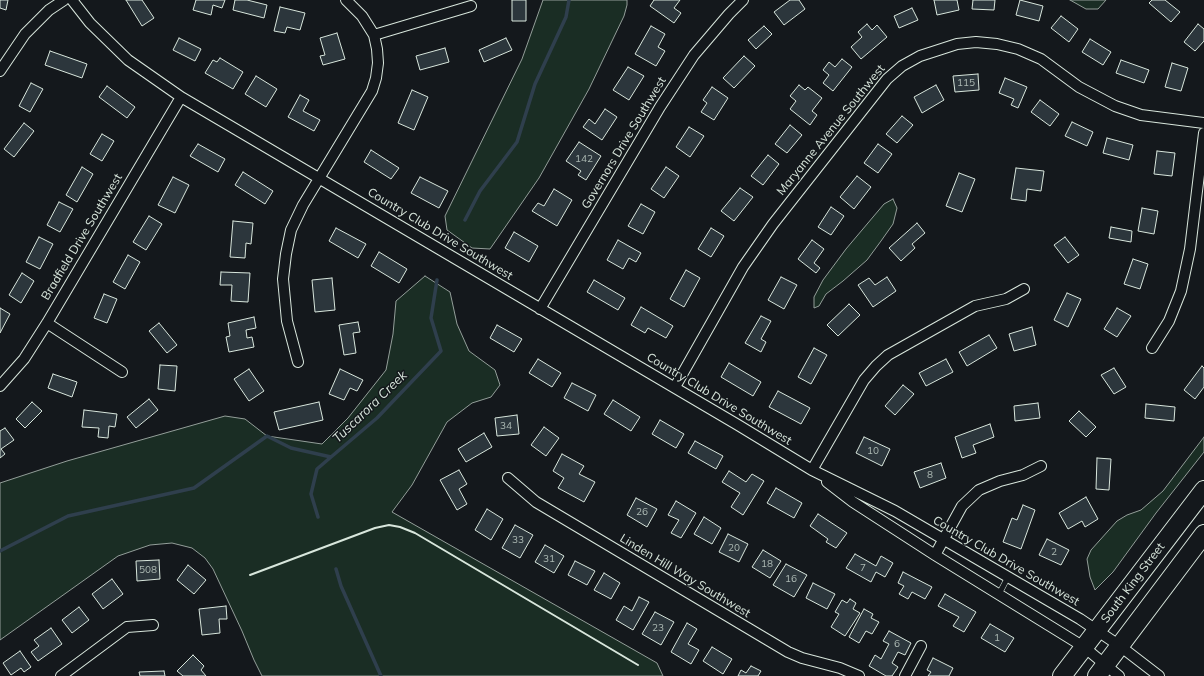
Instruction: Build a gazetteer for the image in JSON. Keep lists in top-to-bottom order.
{
  "streets": {
    "highway": ["South King Street"],
    "street": [
      "Maryanne Avenue Southwest",
      "Governors Drive Southwest",
      "Country Club Drive Southwest",
      "Bradfield Drive Southwest",
      "Linden Hill Way Southwest"
    ]
  },
  "crossings": [
    ["Maryanne Avenue Southwest", "Country Club Drive Southwest"],
    ["Governors Drive Southwest", "Country Club Drive Southwest"],
    ["Country Club Drive Southwest", "Bradfield Drive Southwest"],
    ["Country Club Drive Southwest", "South King Street"]
  ],
  "water": ["Tuscarora Creek"],
  "house_numbers": [
    "115",
    "142",
    "34",
    "10",
    "8",
    "26",
    "33",
    "20",
    "2",
    "31",
    "18",
    "7",
    "508",
    "16",
    "23",
    "1",
    "6"
  ]
}
